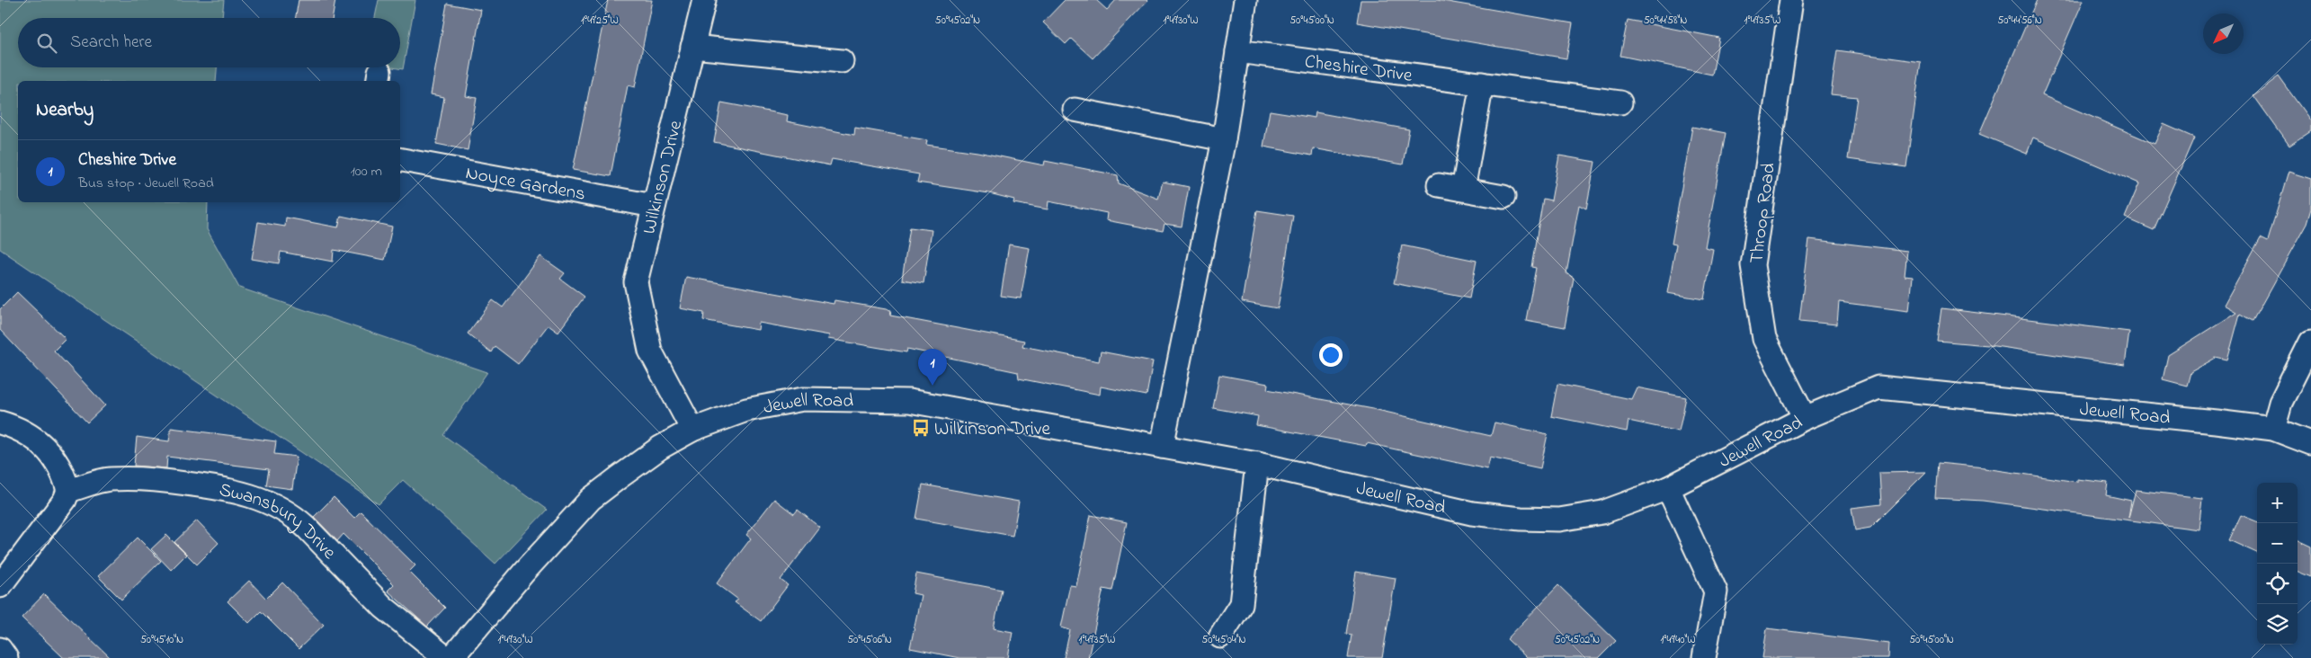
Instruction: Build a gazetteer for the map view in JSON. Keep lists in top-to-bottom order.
{
  "streets": {
    "street": [
      "Cheshire Drive",
      "Wilkinson Drive",
      "Noyce Gardens",
      "Throop Road",
      "Jewell Road",
      "Swansbury Drive"
    ]
  },
  "crossings": [
    ["Wilkinson Drive", "Noyce Gardens"],
    ["Wilkinson Drive", "Jewell Road"],
    ["Throop Road", "Jewell Road"]
  ],
  "places": {
    "bus stop": ["Wilkinson Drive"]
  },
  "north": "bottom left",
  "page": {
    "search": "Search here",
    "heading": "Nearby",
    "list": [
      {
        "mark": "1",
        "name": "Cheshire Drive",
        "note": "Bus stop · Jewell Road",
        "value": "100 m"
      }
    ],
    "pins": "1",
    "map_buttons": ["+", "−"]
  },
  "coordinates": [
    "1°49'25\"W",
    "1°49'30\"W",
    "1°49'35\"W",
    "50°45'02\"N",
    "50°45'00\"N",
    "50°44'58\"N",
    "50°44'56\"N",
    "50°45'10\"N",
    "50°45'06\"N",
    "50°45'04\"N",
    "1°49'40\"W"
  ]
}
